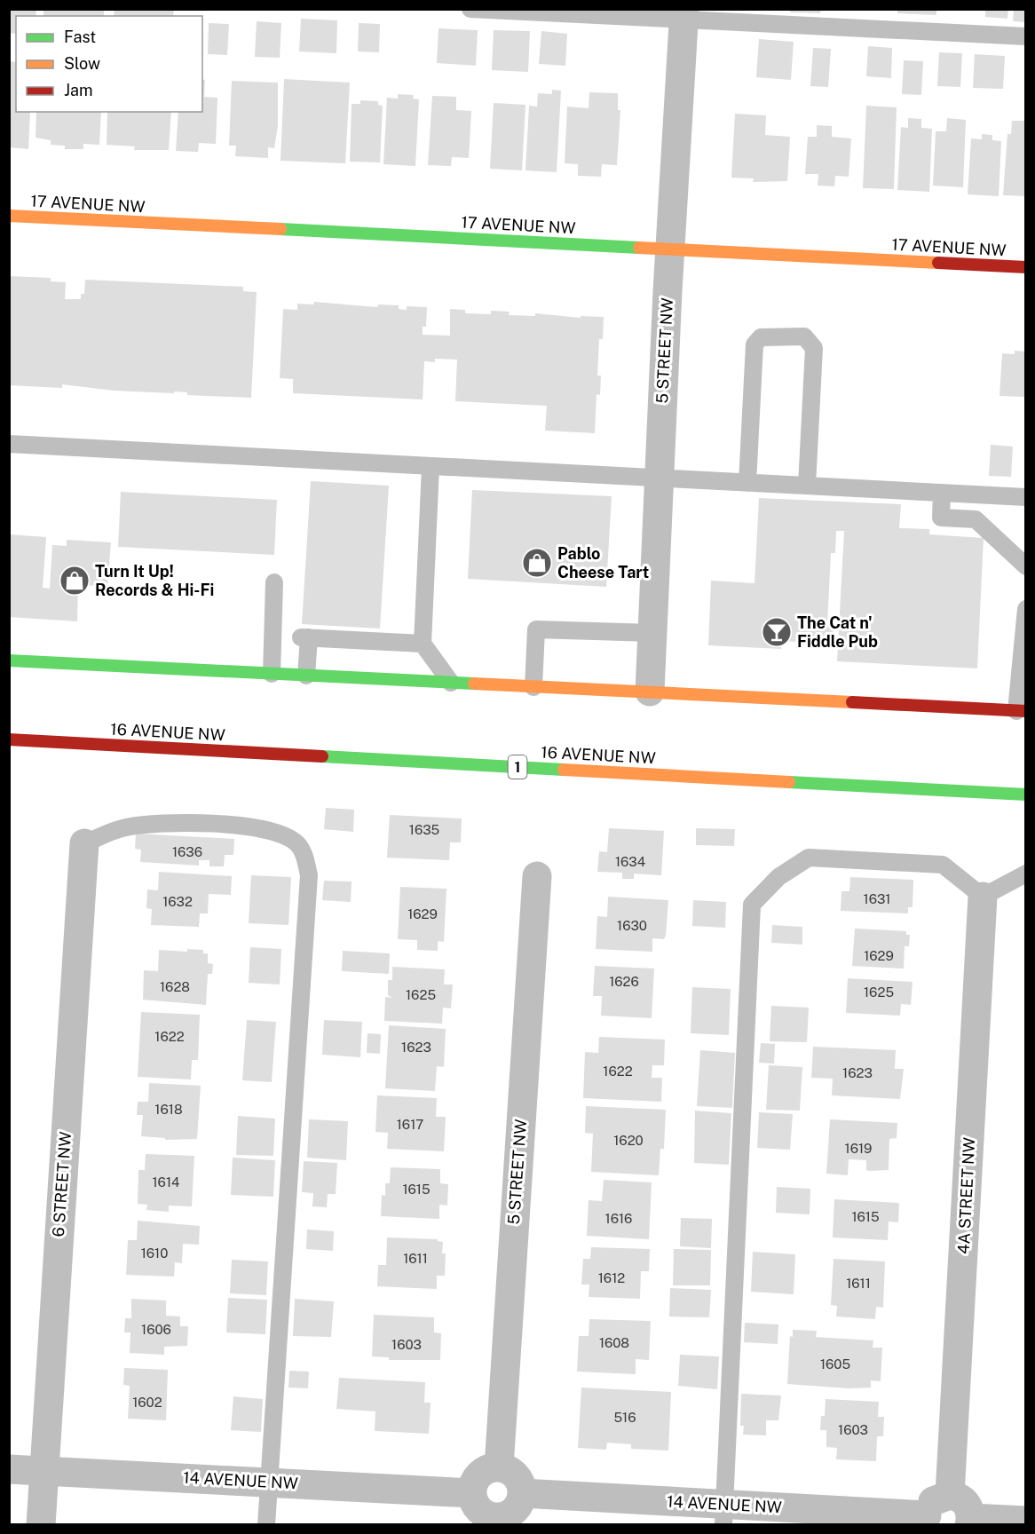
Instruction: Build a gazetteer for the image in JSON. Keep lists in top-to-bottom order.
{
  "streets": {
    "main road": ["17 AVENUE NW", "16 AVENUE NW", "1"],
    "street": [
      "5 STREET NW",
      "6 STREET NW",
      "4A STREET NW",
      "14 AVENUE NW"
    ]
  },
  "crossings": [
    ["17 AVENUE NW", "5 STREET NW"],
    ["5 STREET NW", "14 AVENUE NW"],
    ["6 STREET NW", "14 AVENUE NW"]
  ],
  "places": {
    "shop": ["Pablo Cheese Tart", "Turn It Up! Records & Hi-Fi"],
    "bar": ["The Cat n' Fiddle Pub"]
  },
  "house_numbers": [
    "1635",
    "1636",
    "1634",
    "1631",
    "1632",
    "1629",
    "1630",
    "1629",
    "1626",
    "1628",
    "1625",
    "1625",
    "1622",
    "1623",
    "1622",
    "1623",
    "1618",
    "1617",
    "1620",
    "1619",
    "1614",
    "1615",
    "1615",
    "1616",
    "1610",
    "1611",
    "1612",
    "1611",
    "1606",
    "1608",
    "1603",
    "1605",
    "1602",
    "516",
    "1603"
  ],
  "legend": ["Fast", "Slow", "Jam"]
}
